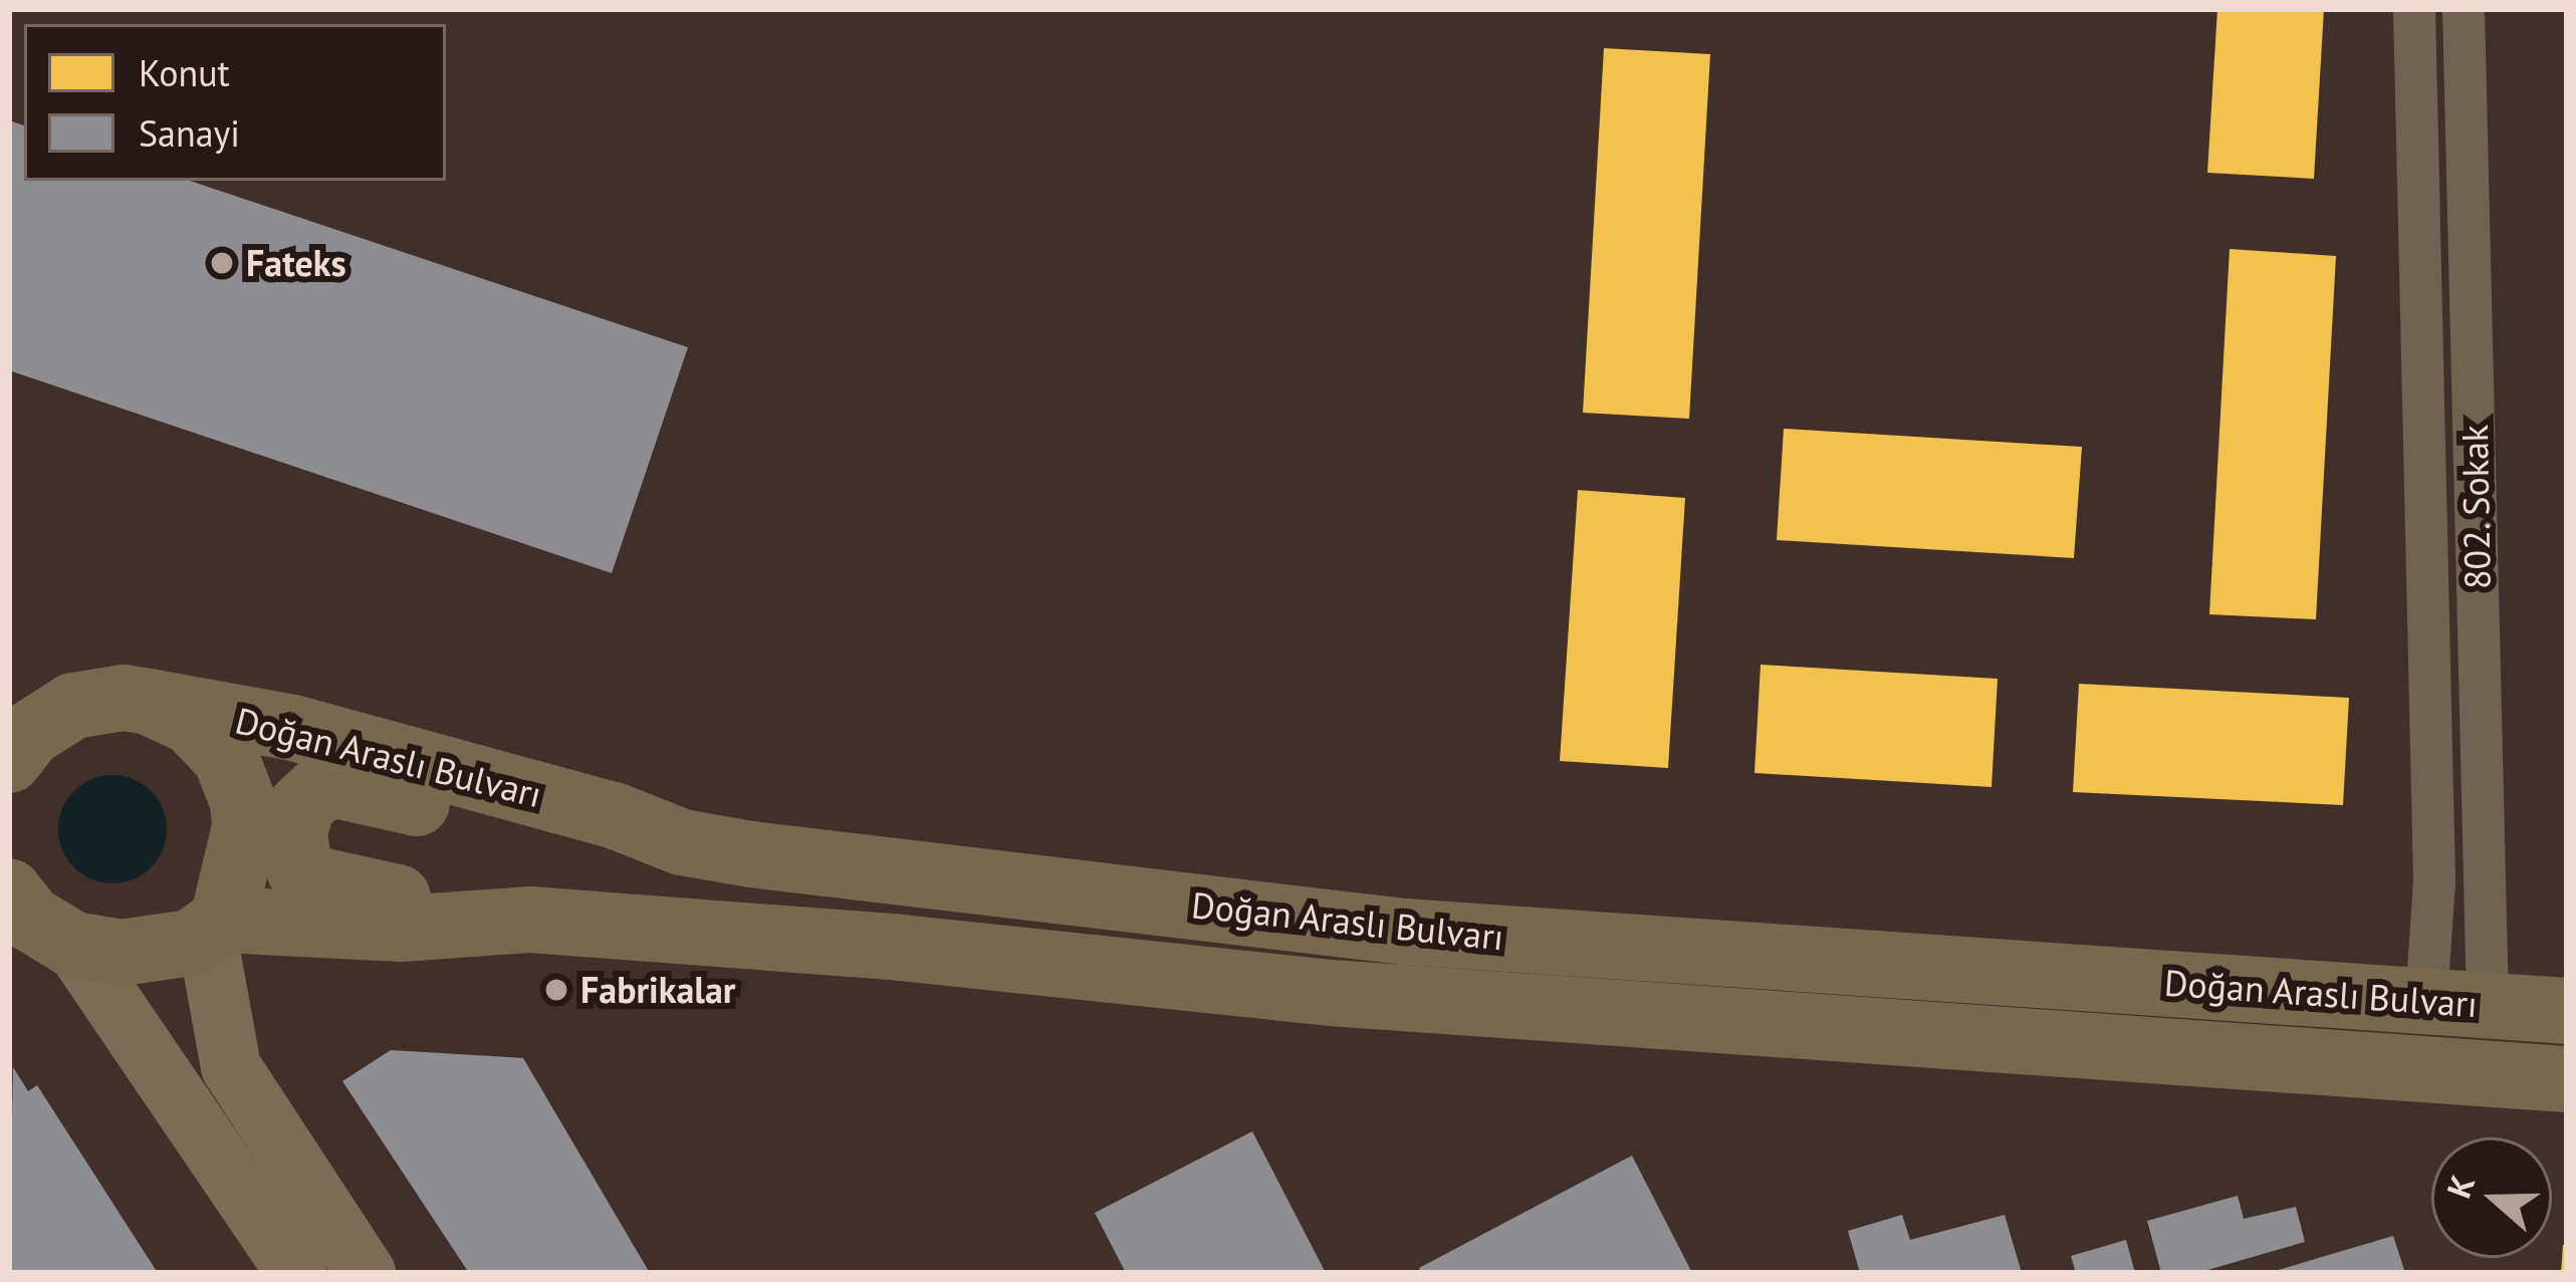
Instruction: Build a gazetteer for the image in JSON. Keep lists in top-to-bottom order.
{
  "streets": {
    "main road": ["Doğan Araslı Bulvarı"],
    "street": ["802. Sokak"]
  },
  "crossings": [
    ["802. Sokak", "Doğan Araslı Bulvarı"]
  ],
  "places": ["Fateks", "Fabrikalar"],
  "legend": ["Konut", "Sanayi"],
  "north": "left"
}
